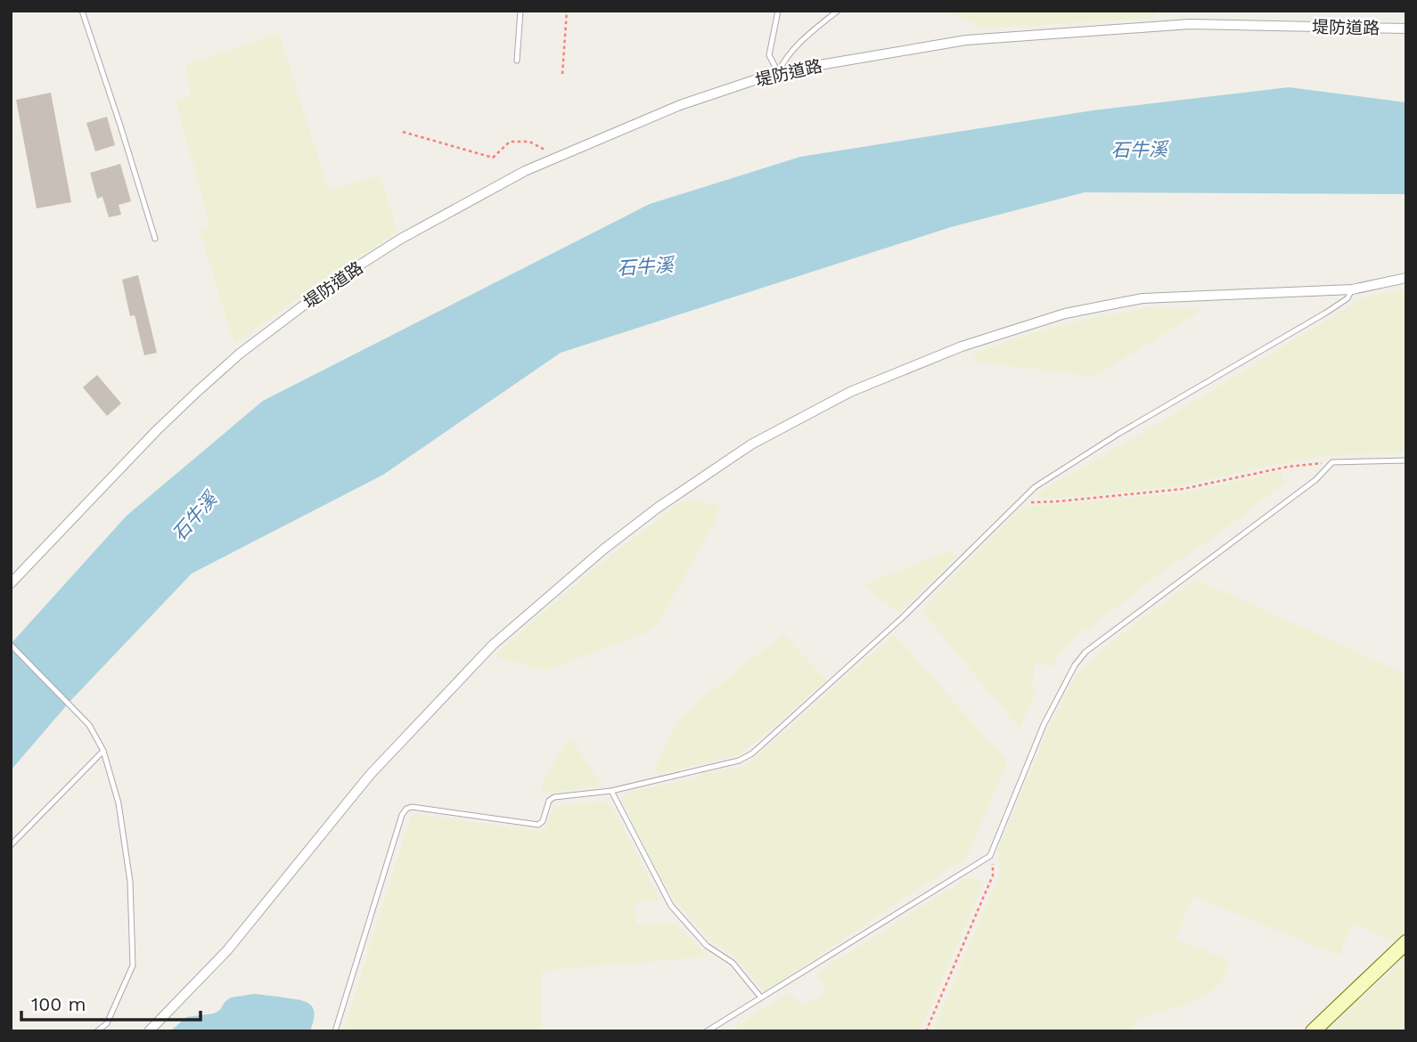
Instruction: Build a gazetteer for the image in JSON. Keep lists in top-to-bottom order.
{
  "streets": {
    "street": ["堤防道路"]
  },
  "water": ["石牛溪"],
  "scale_bar": "100 m"
}
